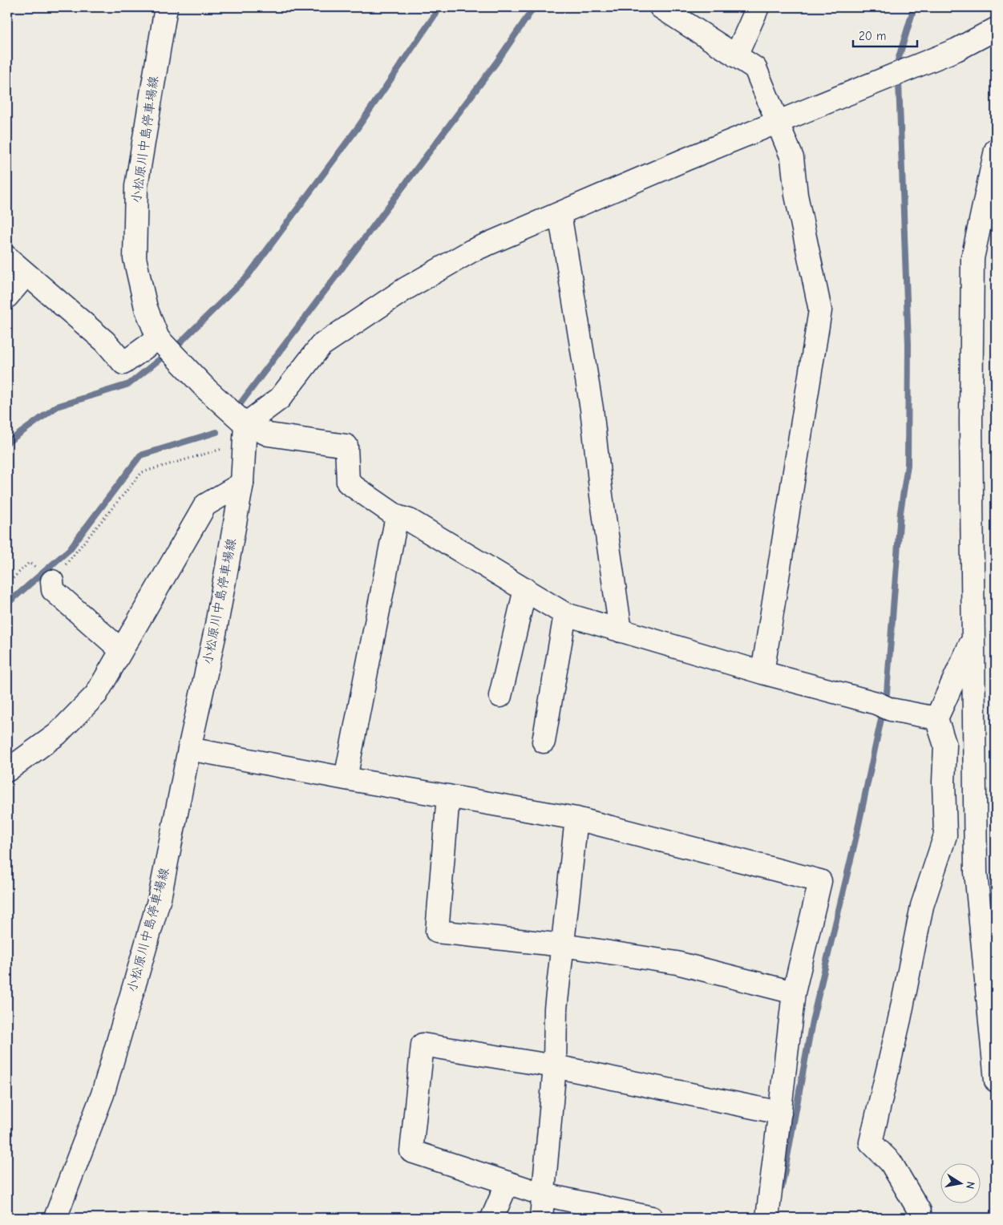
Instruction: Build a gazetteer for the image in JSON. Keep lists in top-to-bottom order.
{
  "streets": {
    "street": ["小松原川中島停車場線"]
  },
  "scale_bar": "20 m",
  "north": "right"
}
